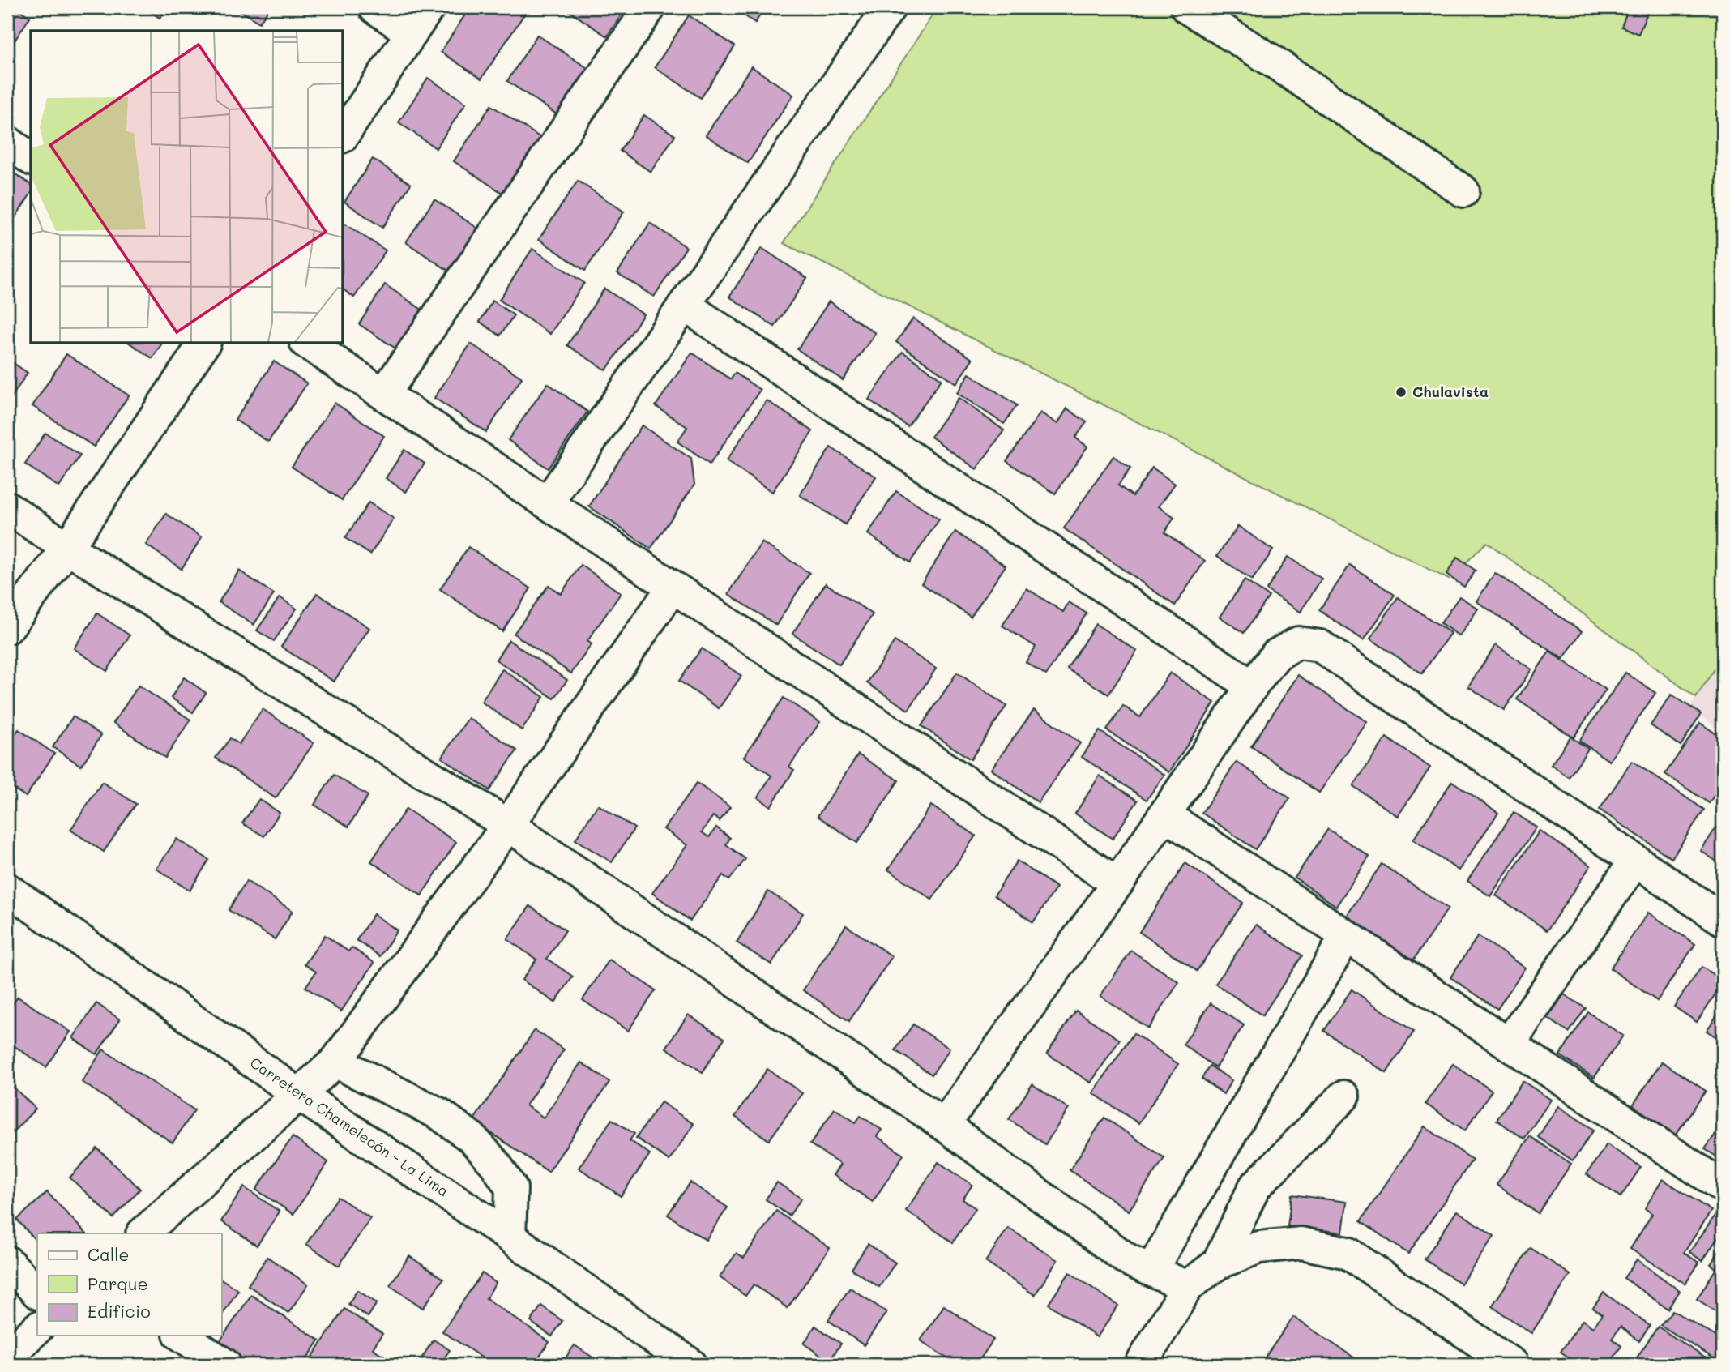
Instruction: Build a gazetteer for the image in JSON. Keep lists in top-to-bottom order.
{
  "streets": {
    "street": ["Carretera Chamelecón - La Lima"]
  },
  "places": ["Chulavista"],
  "legend": ["Calle", "Parque", "Edificio"]
}
